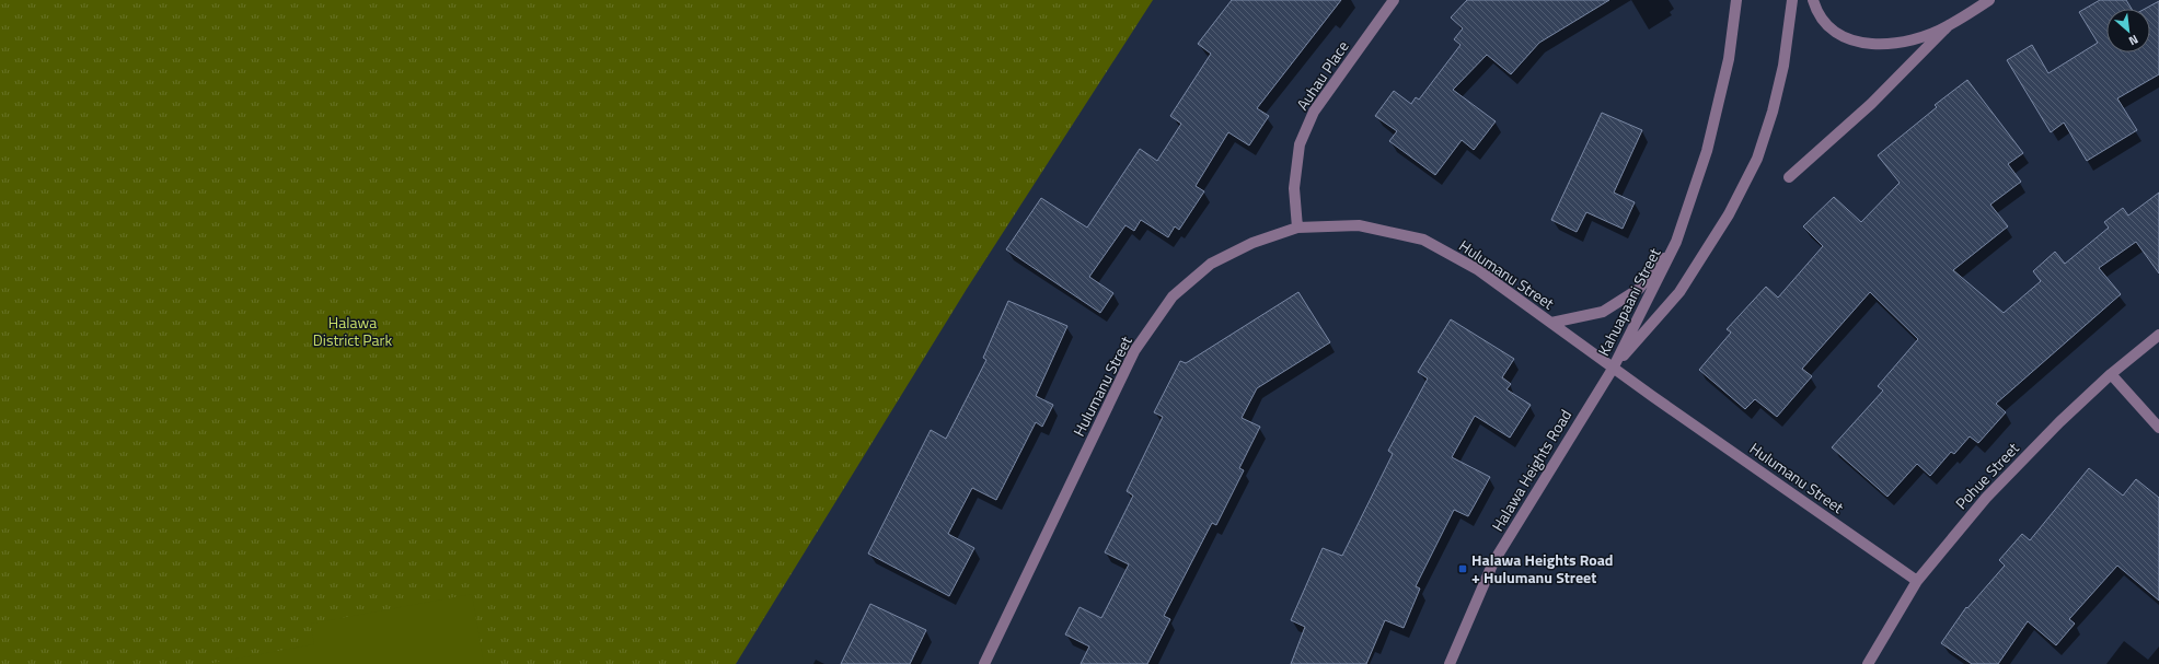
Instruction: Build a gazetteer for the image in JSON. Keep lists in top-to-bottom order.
{
  "streets": {
    "street": [
      "Auhau Place",
      "Hulumanu Street",
      "Kahuapaani Street",
      "Halawa Heights Road",
      "Pohue Street"
    ]
  },
  "crossings": [
    ["Auhau Place", "Hulumanu Street"],
    ["Hulumanu Street", "Kahuapaani Street"],
    ["Hulumanu Street", "Halawa Heights Road"],
    ["Hulumanu Street", "Pohue Street"],
    ["Kahuapaani Street", "Halawa Heights Road"]
  ],
  "parks": ["Halawa District Park"],
  "places": {
    "transit": ["Halawa Heights Road + Hulumanu Street"]
  },
  "north": "bottom right"
}
